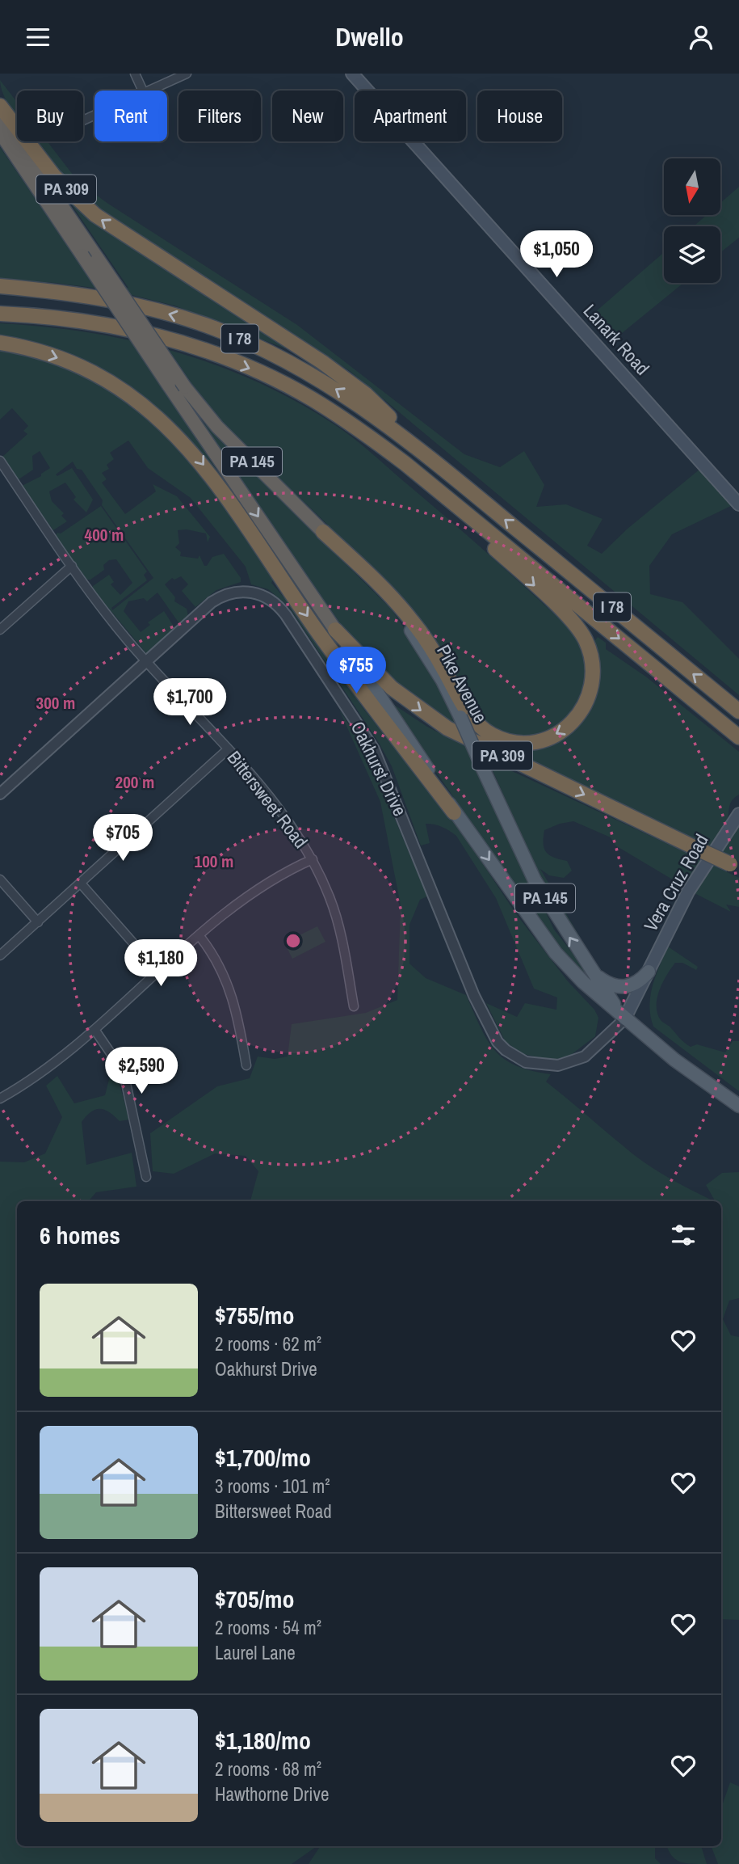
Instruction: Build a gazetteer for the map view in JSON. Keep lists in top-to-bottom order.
{
  "streets": {
    "highway": ["PA 309", "I 78", "PA 145"],
    "main road": ["Lanark Road", "Pike Avenue", "Vera Cruz Road"],
    "street": ["Oakhurst Drive", "Bittersweet Road"]
  },
  "crossings": [
    ["PA 309", "I 78"],
    ["PA 309", "PA 145"],
    ["PA 145", "Pike Avenue"],
    ["Pike Avenue", "Oakhurst Drive"],
    ["Oakhurst Drive", "Bittersweet Road"]
  ],
  "north": "bottom",
  "page": {
    "header": "Dwello",
    "chip": [
      "Buy",
      "Rent",
      "Filters",
      "New",
      "Apartment",
      "House"
    ],
    "price": [
      "$1,050",
      "$755",
      "$1,700",
      "$705",
      "$1,180",
      "$2,590"
    ],
    "heading": "6 homes",
    "list": [
      {
        "name": "$755/mo",
        "note": "2 rooms · 62 m² · Oakhurst Drive"
      },
      {
        "name": "$1,700/mo",
        "note": "3 rooms · 101 m² · Bittersweet Road"
      },
      {
        "name": "$705/mo",
        "note": "2 rooms · 54 m² · Laurel Lane"
      },
      {
        "name": "$1,180/mo",
        "note": "2 rooms · 68 m² · Hawthorne Drive"
      }
    ]
  },
  "rings": [
    "400 m",
    "300 m",
    "200 m",
    "100 m"
  ]
}
